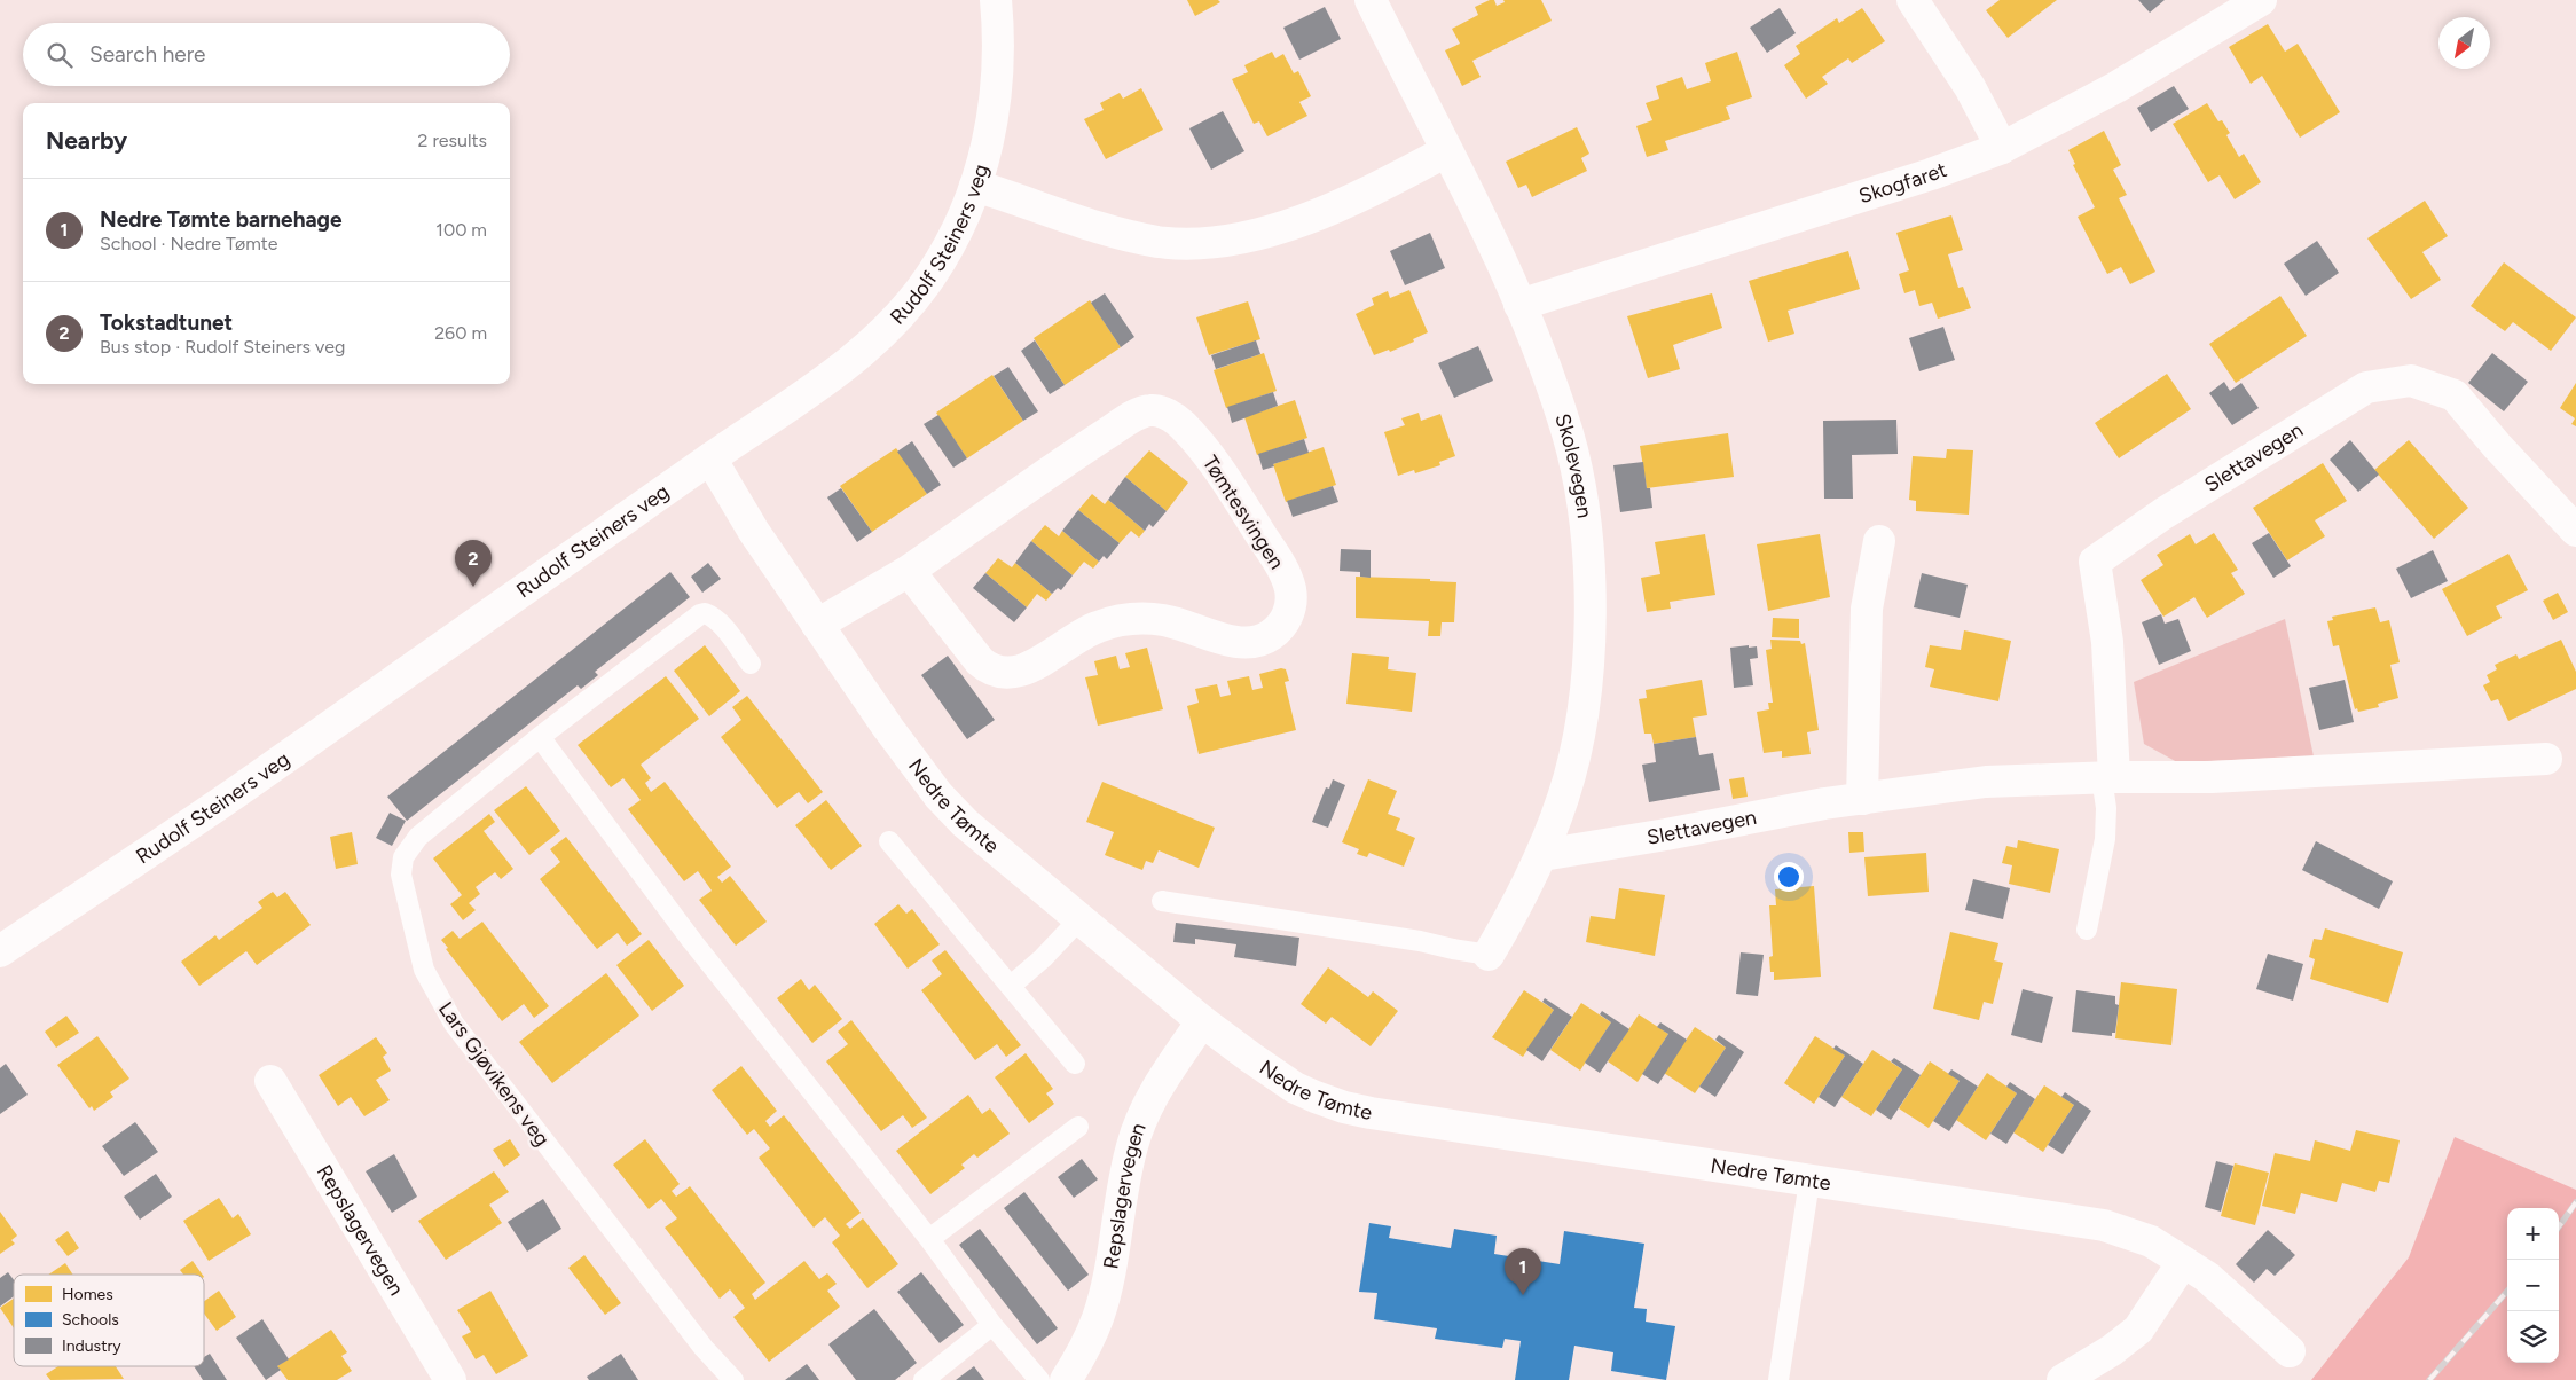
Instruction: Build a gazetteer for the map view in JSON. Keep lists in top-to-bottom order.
{
  "streets": {
    "street": [
      "Skogfaret",
      "Rudolf Steiners veg",
      "Slettavegen",
      "Skolevegen",
      "Tømtesvingen",
      "Nedre Tømte",
      "Repslagervegen"
    ],
    "lane": ["Lars Gjøvikens veg"]
  },
  "crossings": [
    ["Skogfaret", "Skolevegen"],
    ["Rudolf Steiners veg", "Nedre Tømte"],
    ["Slettavegen", "Skolevegen"],
    ["Tømtesvingen", "Nedre Tømte"],
    ["Nedre Tømte", "Repslagervegen"]
  ],
  "legend": ["Homes", "Schools", "Industry"],
  "north": "bottom left",
  "page": {
    "search": "Search here",
    "heading": ["Nearby", "2 results"],
    "list": [
      {
        "mark": "1",
        "name": "Nedre Tømte barnehage",
        "note": "School · Nedre Tømte",
        "value": "100 m"
      },
      {
        "mark": "2",
        "name": "Tokstadtunet",
        "note": "Bus stop · Rudolf Steiners veg",
        "value": "260 m"
      }
    ],
    "pins": ["2", "1"],
    "map_buttons": ["+", "−"]
  }
}
